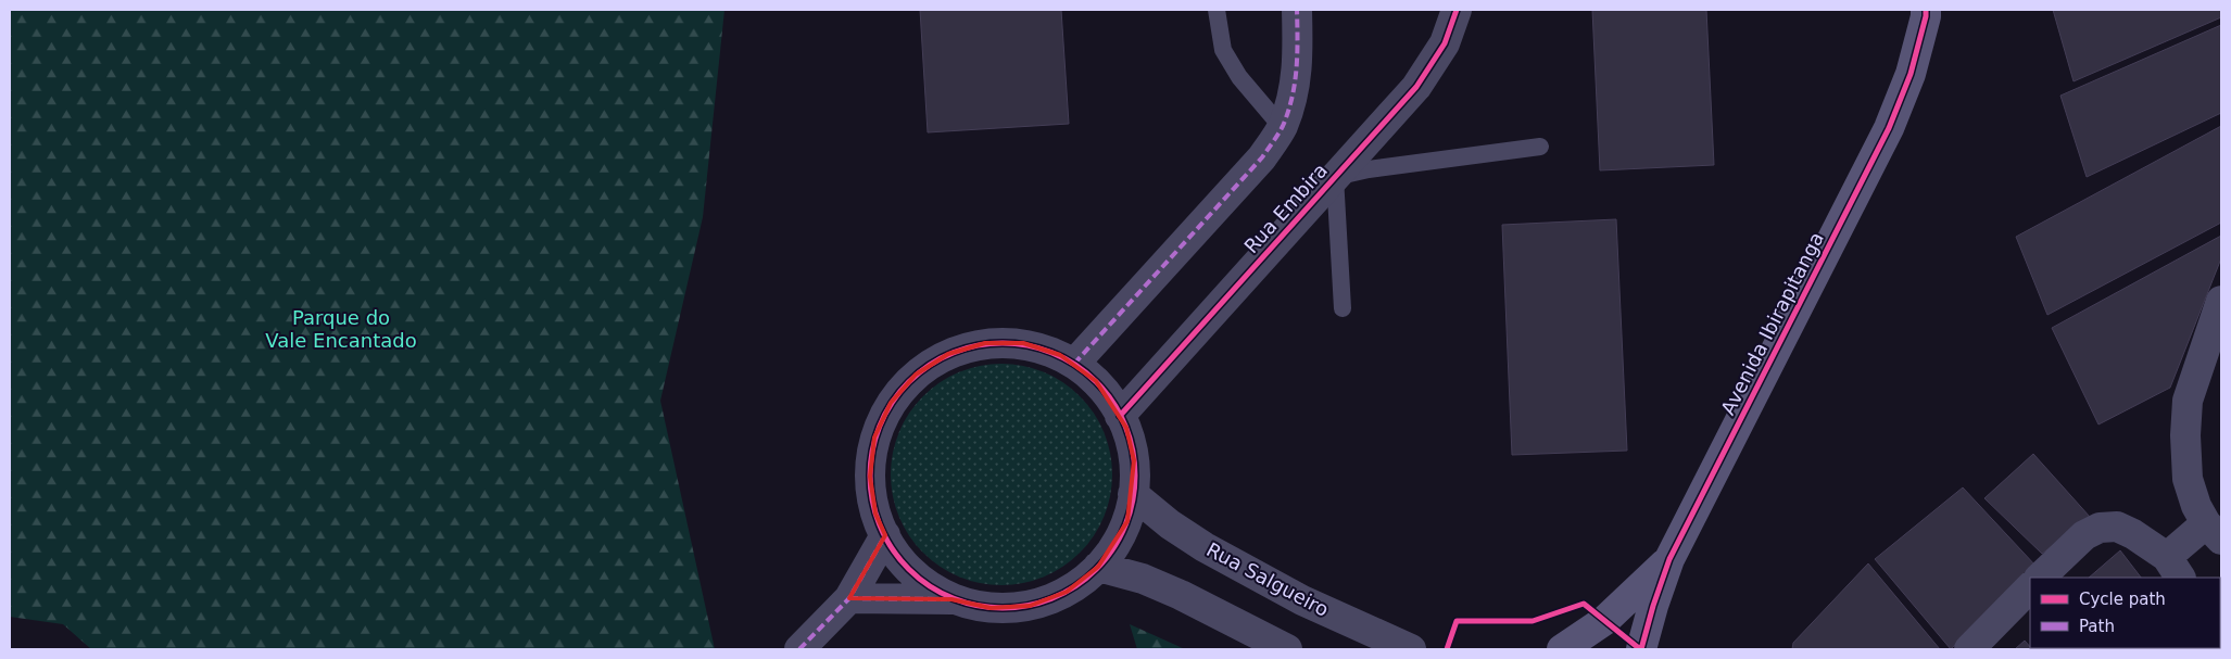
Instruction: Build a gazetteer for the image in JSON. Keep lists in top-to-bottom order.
{
  "streets": {
    "main road": ["Avenida Ibirapitanga"],
    "street": ["Rua Embira", "Rua Salgueiro"]
  },
  "parks": ["Parque do Vale Encantado"],
  "legend": ["Cycle path", "Path"]
}
